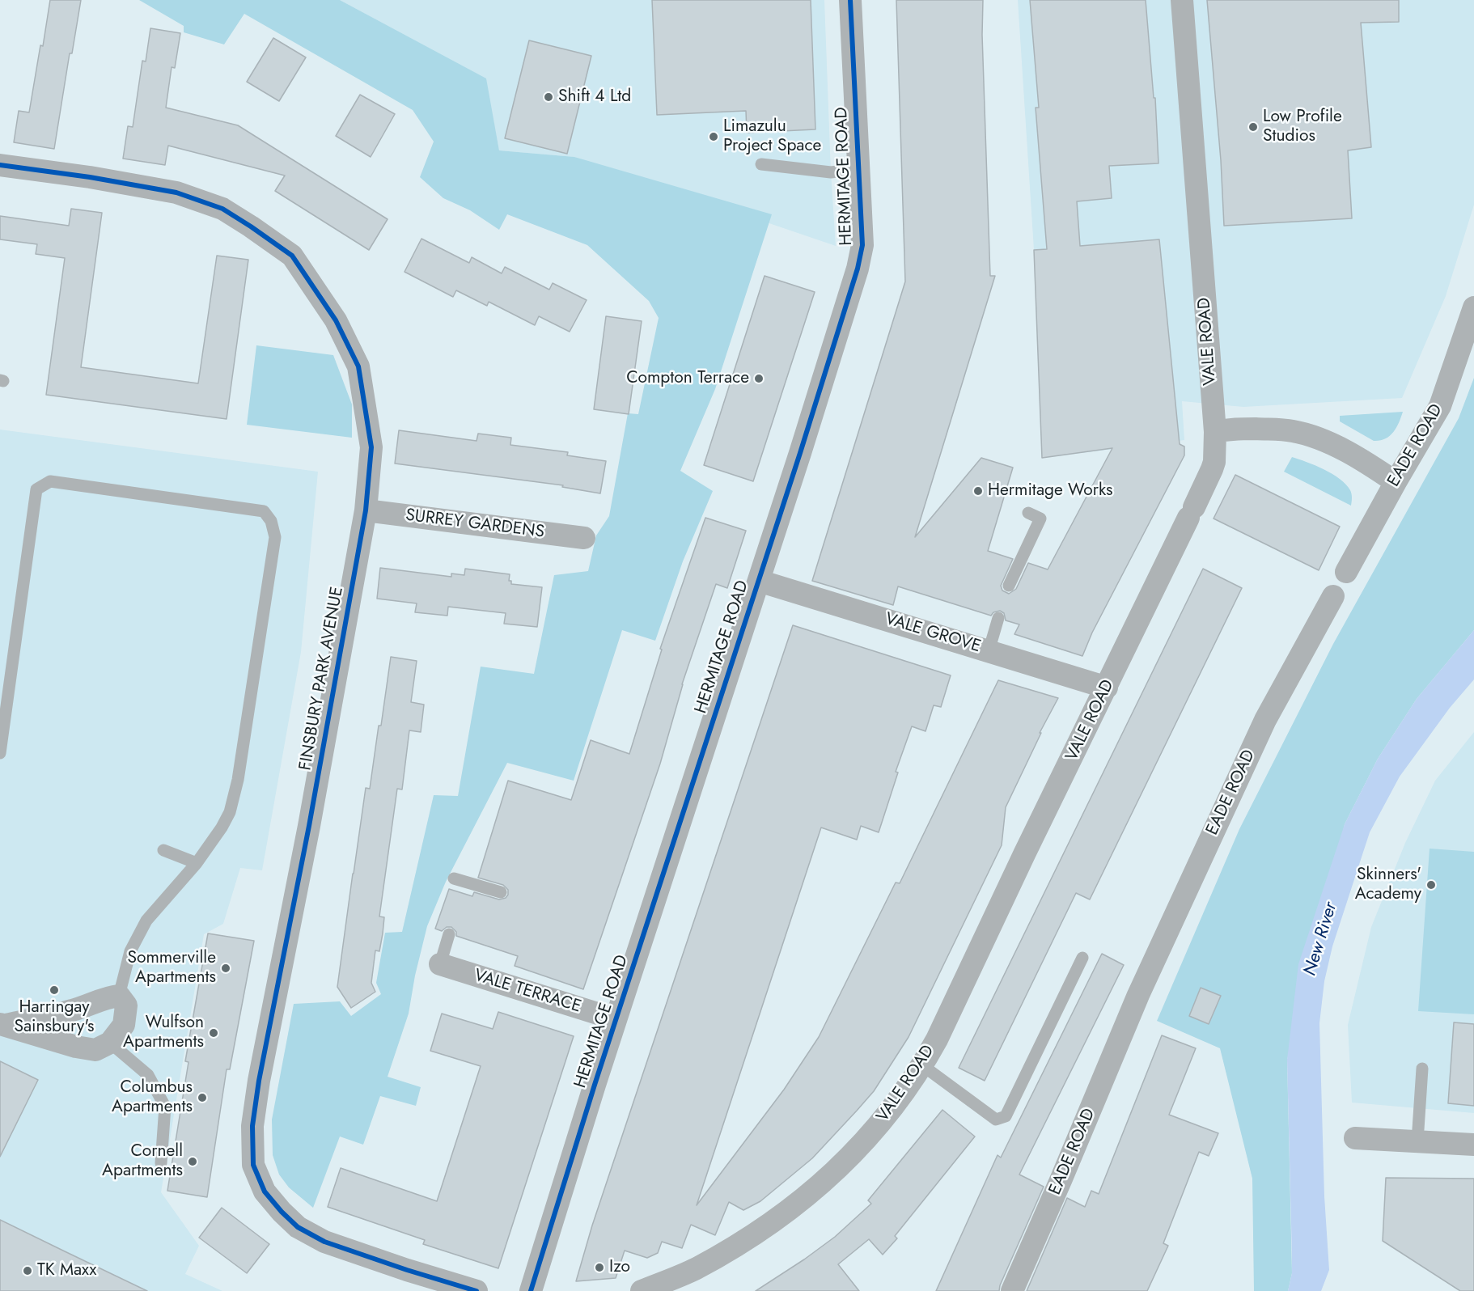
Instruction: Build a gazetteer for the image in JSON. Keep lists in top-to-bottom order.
{
  "streets": {
    "street": [
      "HERMITAGE ROAD",
      "VALE ROAD",
      "EADE ROAD",
      "SURREY GARDENS",
      "VALE GROVE",
      "FINSBURY PARK AVENUE",
      "VALE TERRACE"
    ]
  },
  "crossings": [
    ["HERMITAGE ROAD", "VALE GROVE"],
    ["HERMITAGE ROAD", "VALE TERRACE"],
    ["VALE ROAD", "VALE GROVE"],
    ["SURREY GARDENS", "FINSBURY PARK AVENUE"]
  ],
  "water": ["New River"],
  "places": [
    "Shift 4 Ltd",
    "Low Profile Studios",
    "Limazulu Project Space",
    "Compton Terrace",
    "Hermitage Works",
    "Skinners' Academy",
    "Sommerville Apartments",
    "Harringay Sainsbury's",
    "Wulfson Apartments",
    "Columbus Apartments",
    "Cornell Apartments",
    "Izo",
    "TK Maxx"
  ]
}
